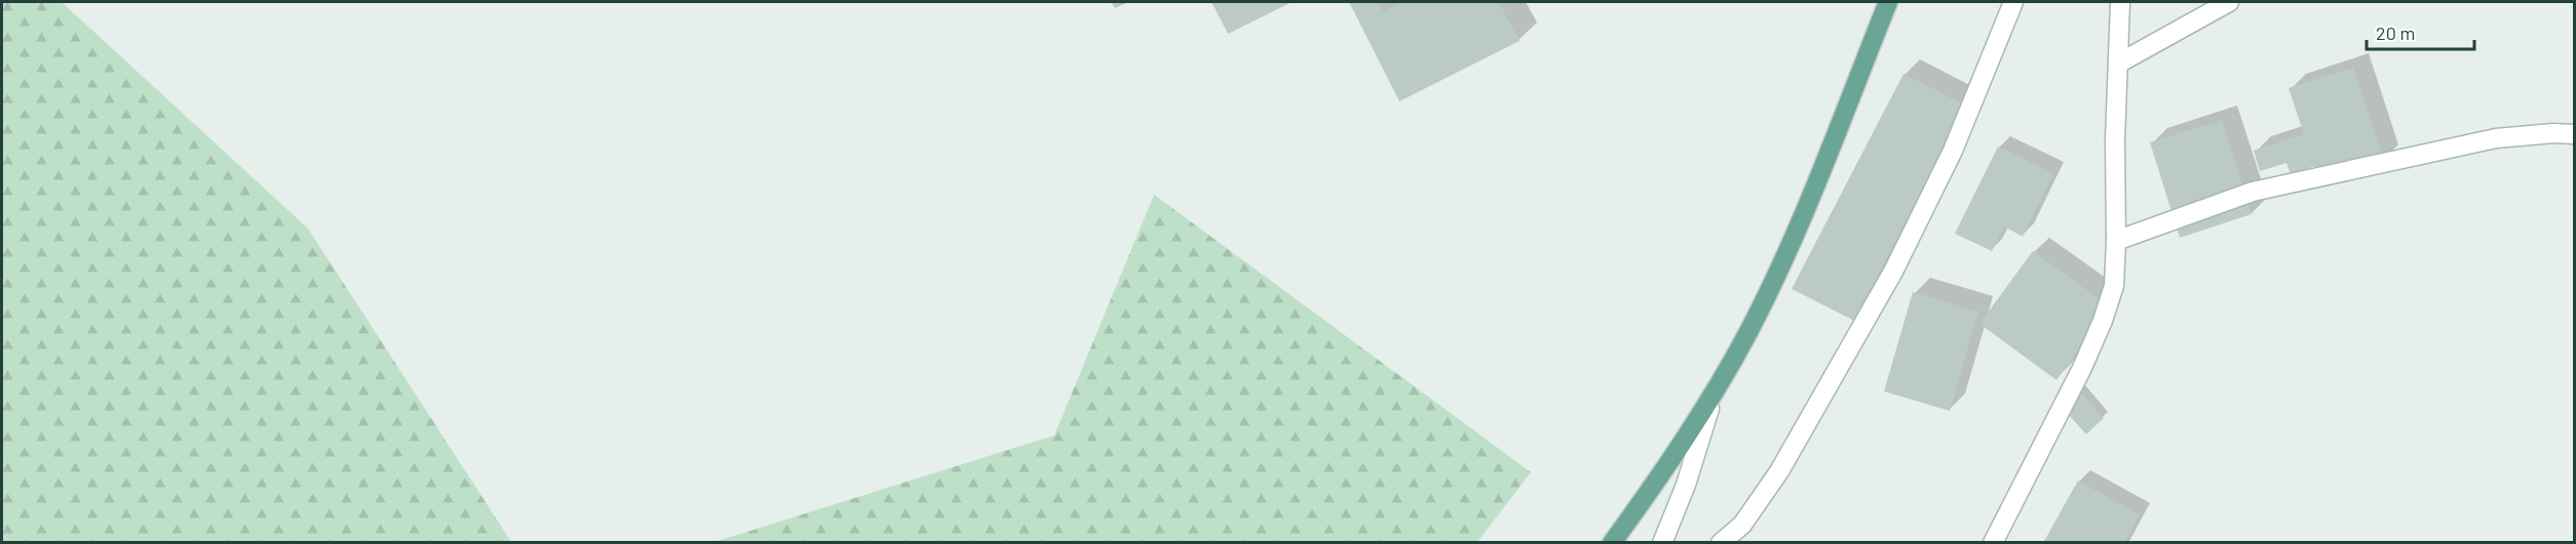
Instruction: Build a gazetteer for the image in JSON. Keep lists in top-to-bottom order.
{
  "scale_bar": "20 m"
}
